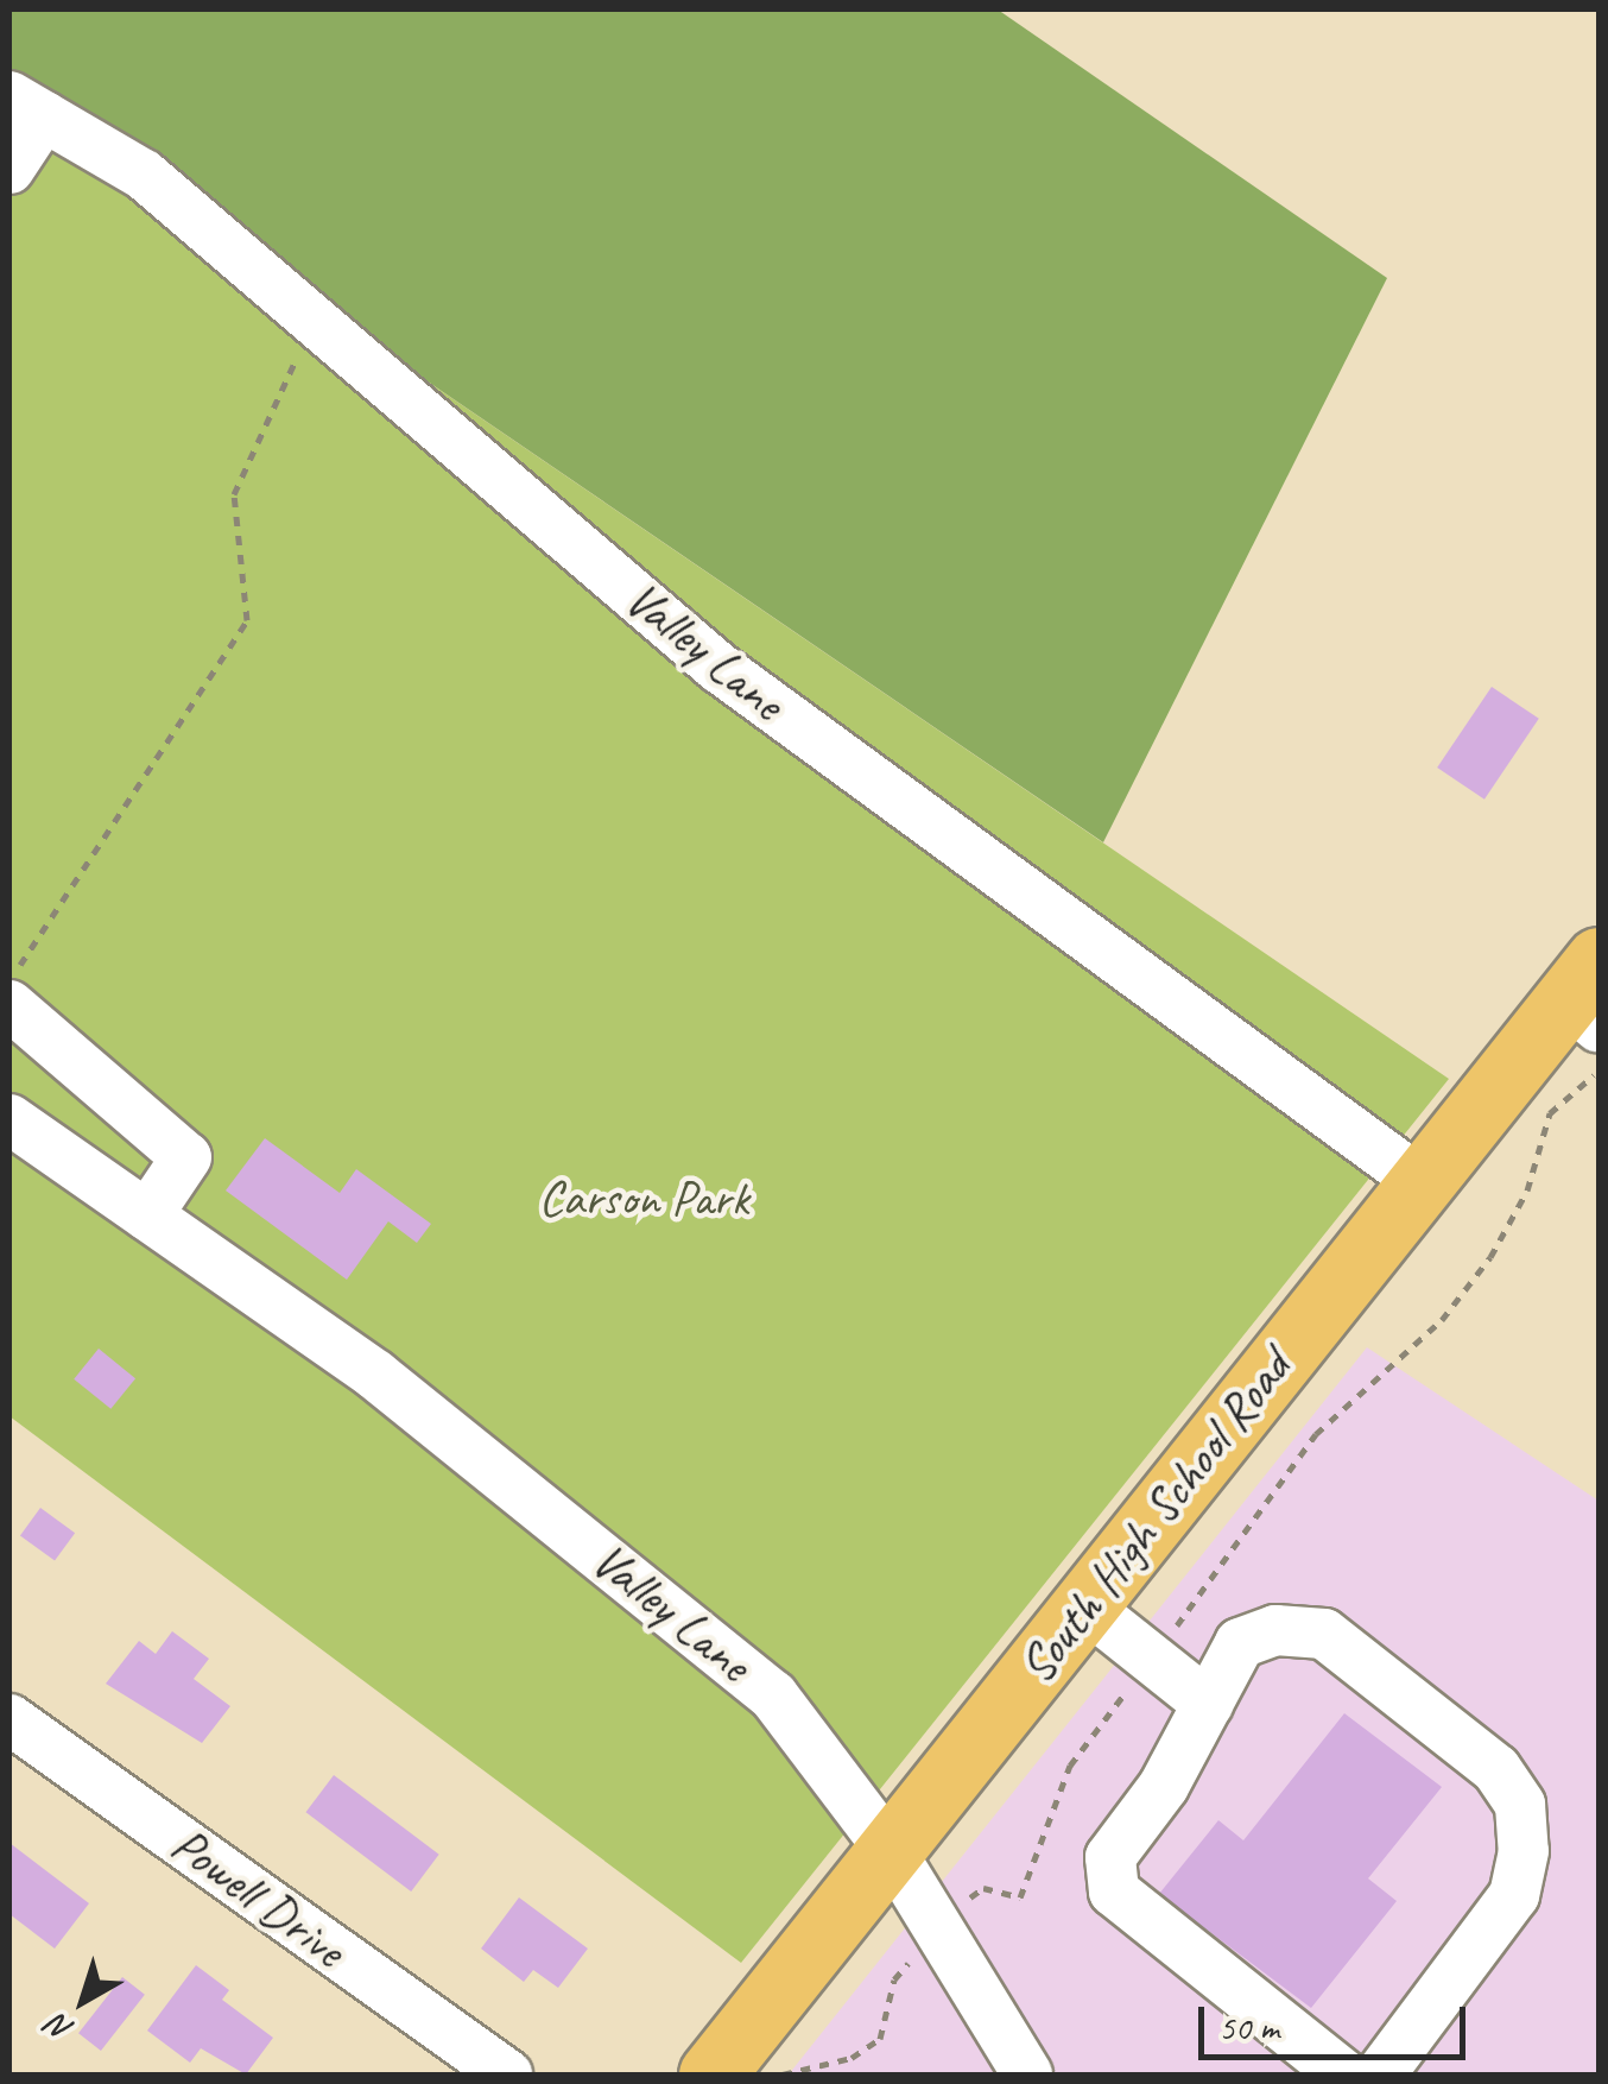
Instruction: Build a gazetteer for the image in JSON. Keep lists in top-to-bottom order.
{
  "streets": {
    "main road": ["South High School Road"],
    "street": ["Valley Lane", "Powell Drive"]
  },
  "crossings": [
    ["Valley Lane", "South High School Road"]
  ],
  "parks": ["Carson Park"],
  "scale_bar": "50 m",
  "north": "bottom left"
}
